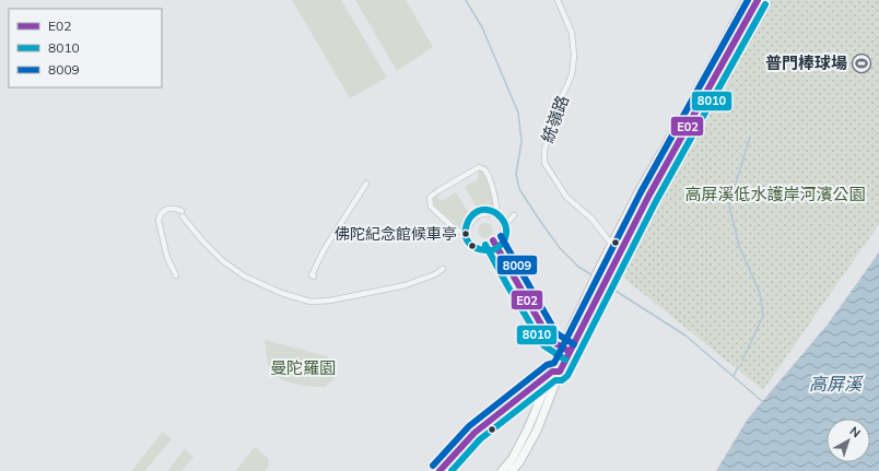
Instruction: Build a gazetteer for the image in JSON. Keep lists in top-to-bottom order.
{
  "streets": {
    "street": ["統嶺路"]
  },
  "water": ["高屏溪"],
  "parks": ["高屏溪低水護岸河濱公園", "曼陀羅園"],
  "places": {
    "sports": ["普門棒球場"],
    "other": ["佛陀紀念館候車亭"]
  },
  "lines": ["transit line E02", "transit line 8009", "transit line 8010"],
  "legend": ["E02", "8010", "8009"],
  "north": "top right"
}
